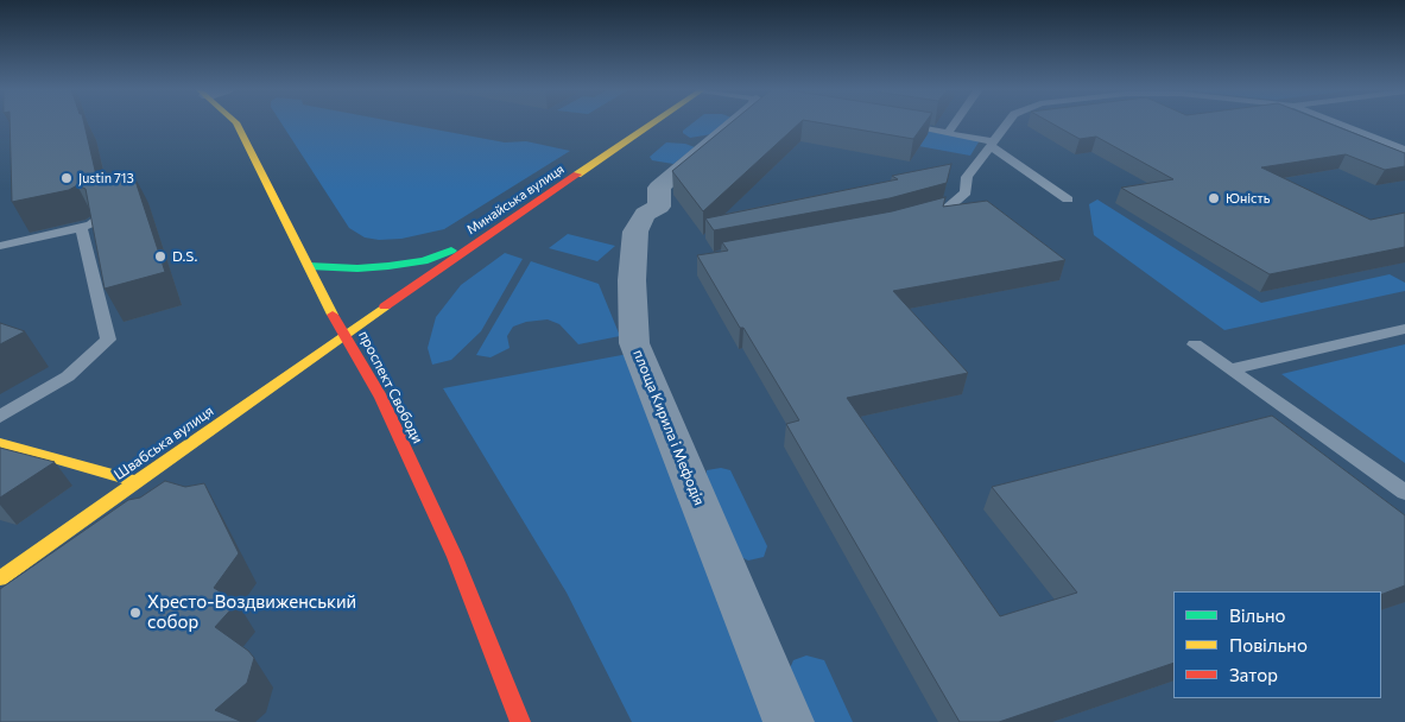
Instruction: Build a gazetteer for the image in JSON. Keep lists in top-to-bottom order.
{
  "streets": {
    "main road": ["Минайська вулиця", "проспект Свободи", "Швабська вулиця"],
    "street": ["площа Кирила і Мефодія"]
  },
  "crossings": [
    ["Минайська вулиця", "проспект Свободи"],
    ["Минайська вулиця", "Швабська вулиця"],
    ["проспект Свободи", "Швабська вулиця"]
  ],
  "places": [
    "Justin 713",
    "Юність",
    "D.S.",
    "Хресто-Воздвиженський собор"
  ],
  "legend": ["Вільно", "Повільно", "Затор"]
}
